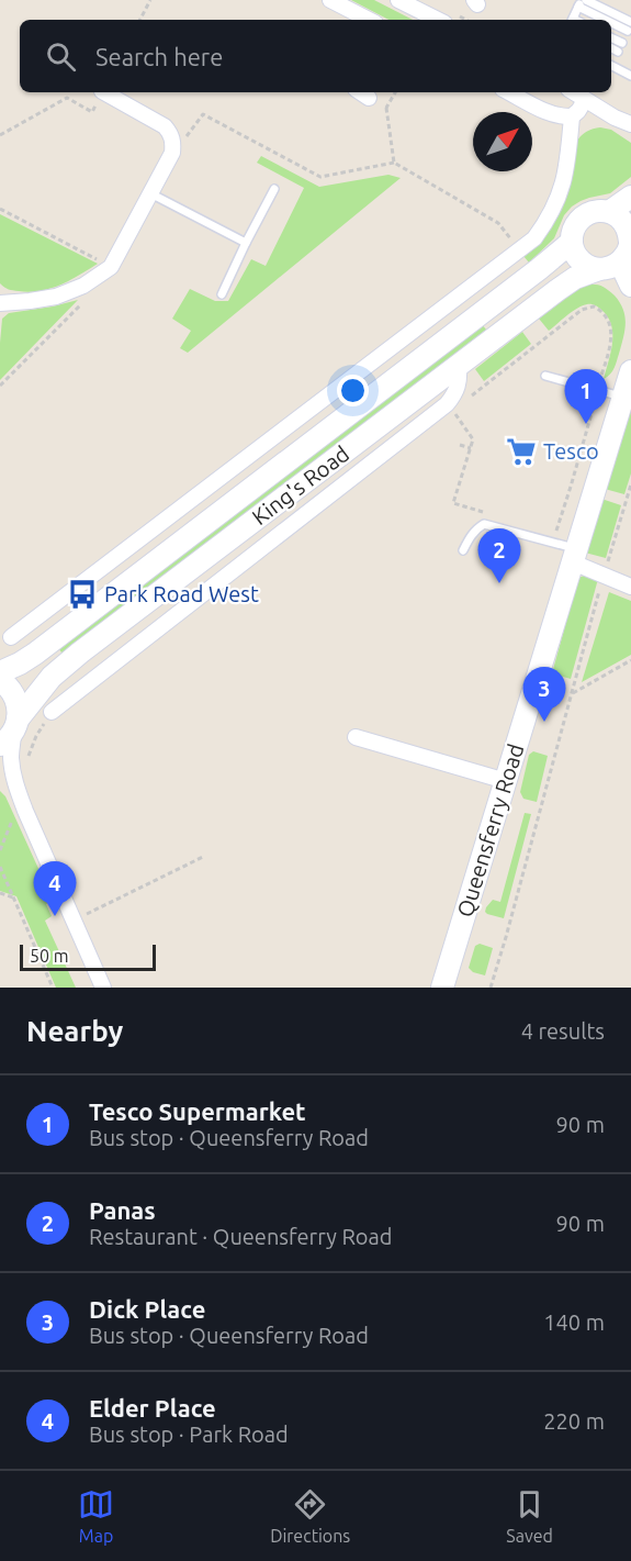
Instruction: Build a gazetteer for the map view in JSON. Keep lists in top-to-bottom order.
{
  "streets": {
    "main road": ["King's Road", "Queensferry Road"]
  },
  "places": {
    "supermarket": ["Tesco"],
    "bus stop": ["Park Road West"]
  },
  "scale_bar": "50 m",
  "north": "top right",
  "page": {
    "search": "Search here",
    "pins": [
      "1",
      "2",
      "3",
      "4"
    ],
    "scale": "50 m",
    "heading": ["Nearby", "4 results"],
    "list": [
      {
        "mark": "1",
        "name": "Tesco Supermarket",
        "note": "Bus stop · Queensferry Road",
        "value": "90 m"
      },
      {
        "mark": "2",
        "name": "Panas",
        "note": "Restaurant · Queensferry Road",
        "value": "90 m"
      },
      {
        "mark": "3",
        "name": "Dick Place",
        "note": "Bus stop · Queensferry Road",
        "value": "140 m"
      },
      {
        "mark": "4",
        "name": "Elder Place",
        "note": "Bus stop · Park Road",
        "value": "220 m"
      }
    ],
    "nav": ["Map", "Directions", "Saved"]
  }
}
